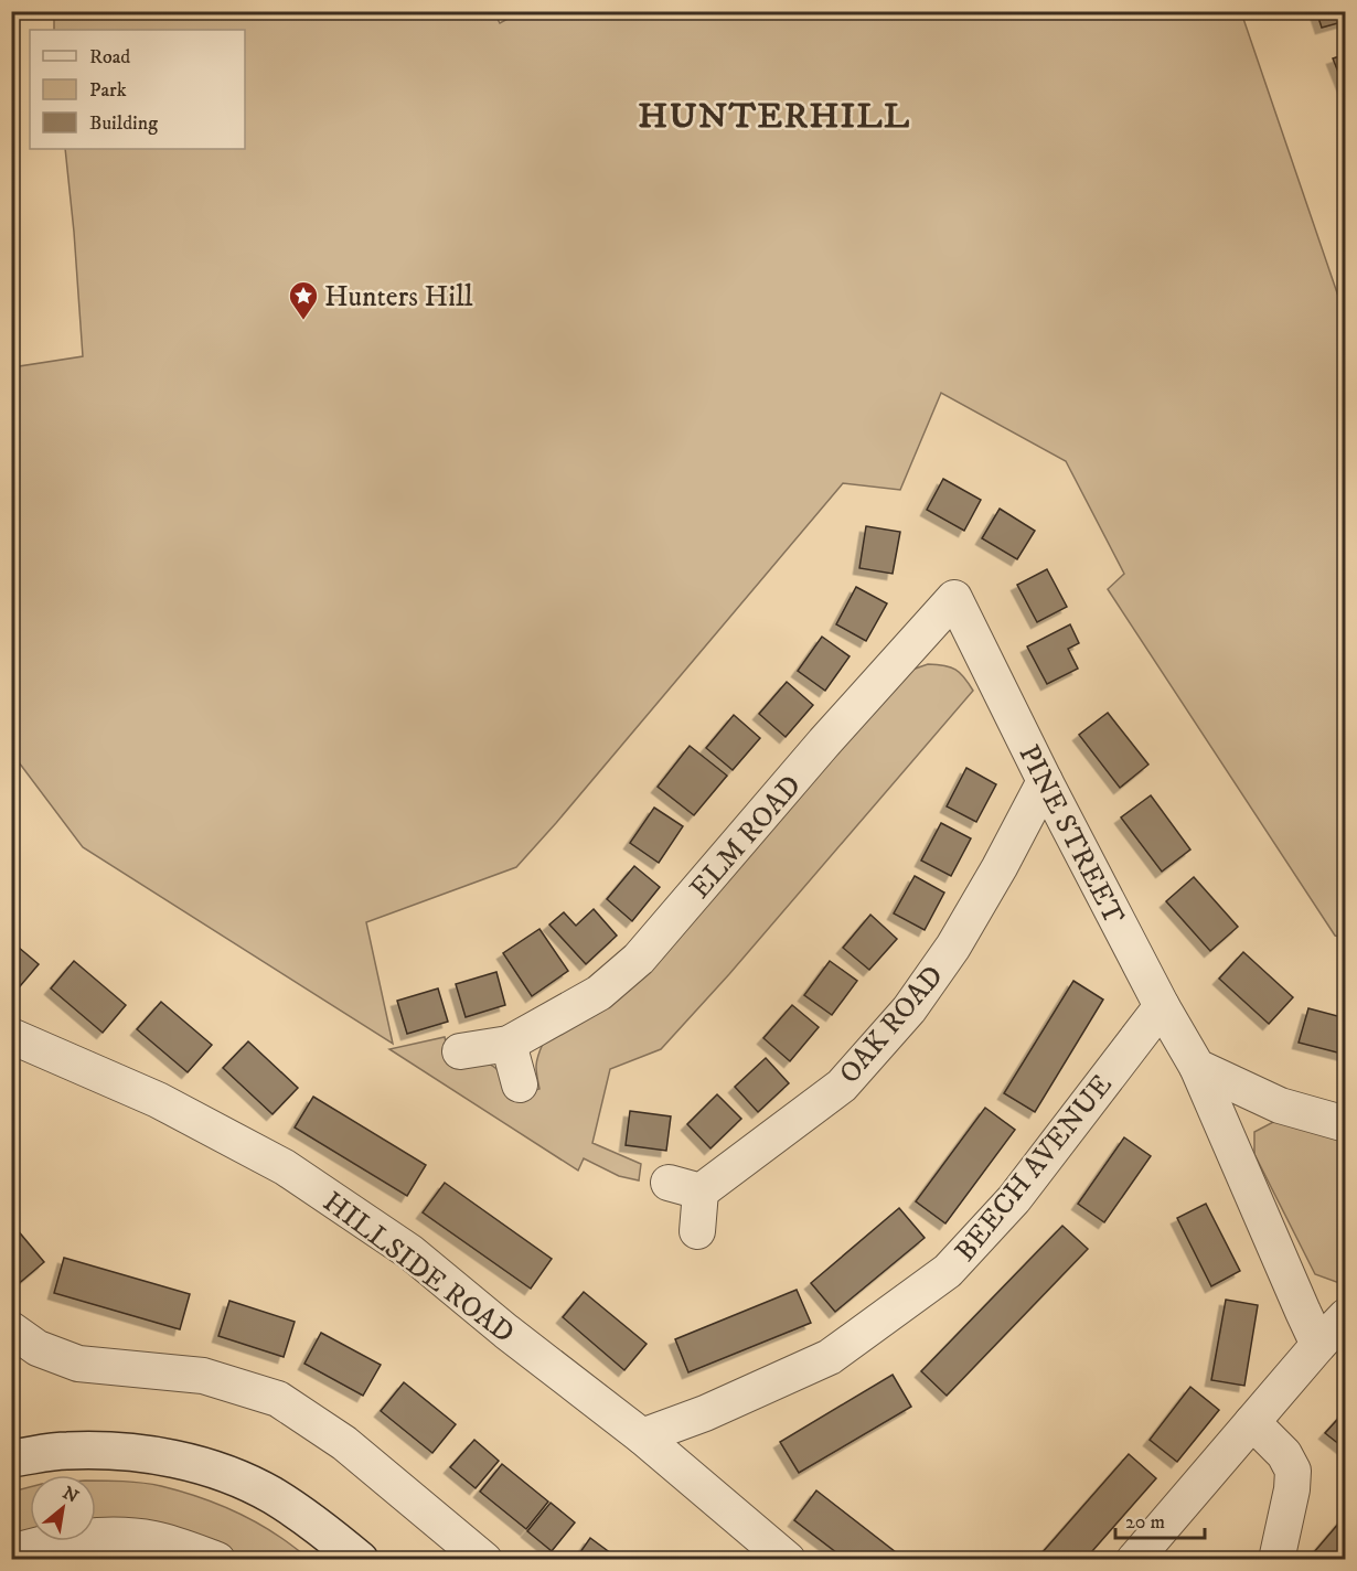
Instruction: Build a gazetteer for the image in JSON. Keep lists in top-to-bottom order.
{
  "streets": {
    "street": [
      "PINE STREET",
      "ELM ROAD",
      "OAK ROAD",
      "BEECH AVENUE",
      "HILLSIDE ROAD"
    ]
  },
  "crossings": [
    ["PINE STREET", "ELM ROAD"],
    ["PINE STREET", "OAK ROAD"],
    ["PINE STREET", "BEECH AVENUE"],
    ["BEECH AVENUE", "HILLSIDE ROAD"]
  ],
  "districts": ["HUNTERHILL"],
  "places": {
    "place": ["Hunters Hill"]
  },
  "legend": ["Road", "Park", "Building"],
  "scale_bar": "20 m",
  "north": "top right"
}
